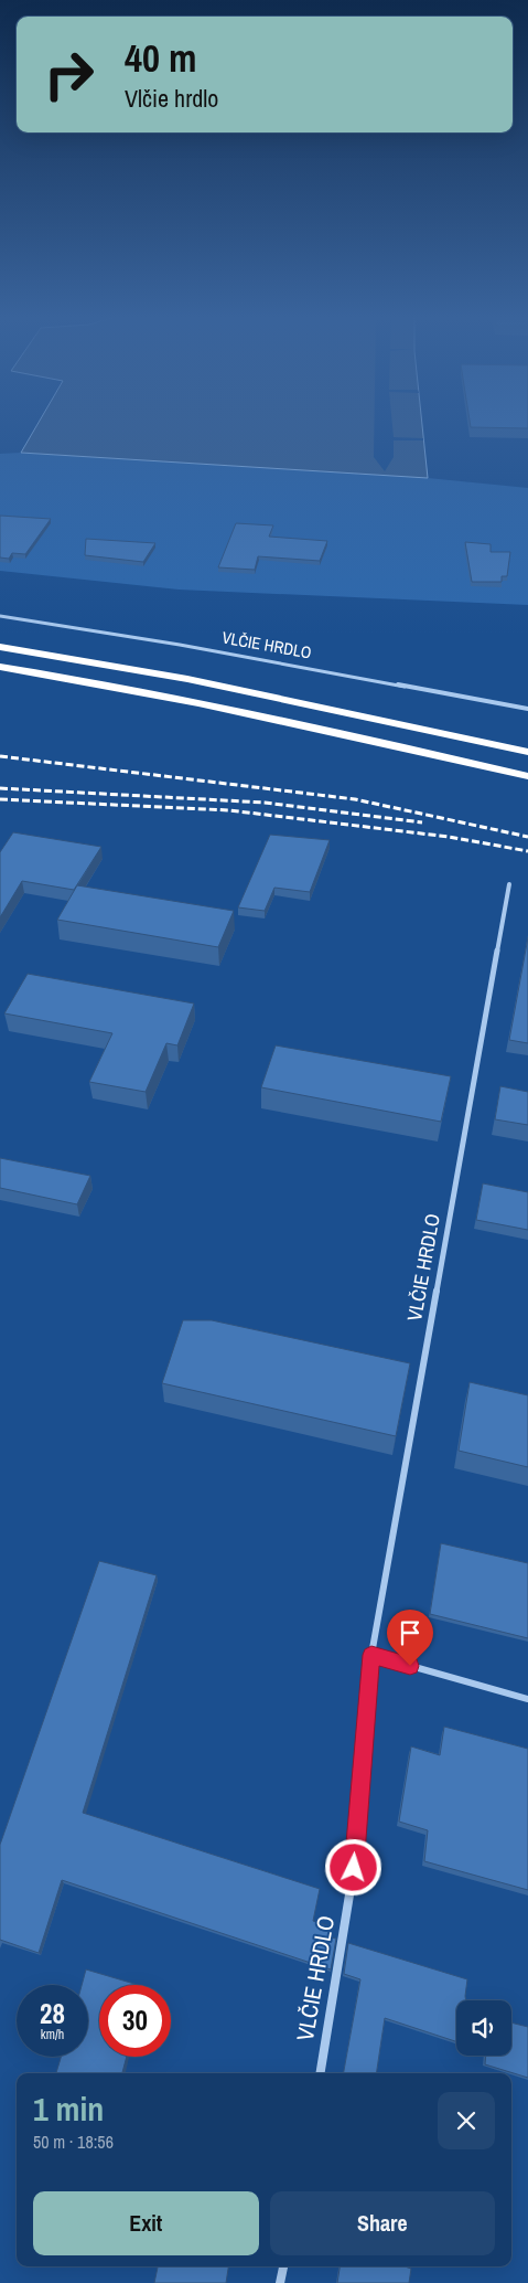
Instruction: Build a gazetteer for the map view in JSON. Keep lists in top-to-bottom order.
{
  "streets": {
    "street": ["VLČIE HRDLO"]
  },
  "page": {
    "turn": ["40 m", "Vlčie hrdlo"],
    "speed": "28 km/h",
    "limit": "30",
    "heading": ["1 min", "50 m · 18:56"],
    "buttons": ["Exit", "Share"]
  }
}
